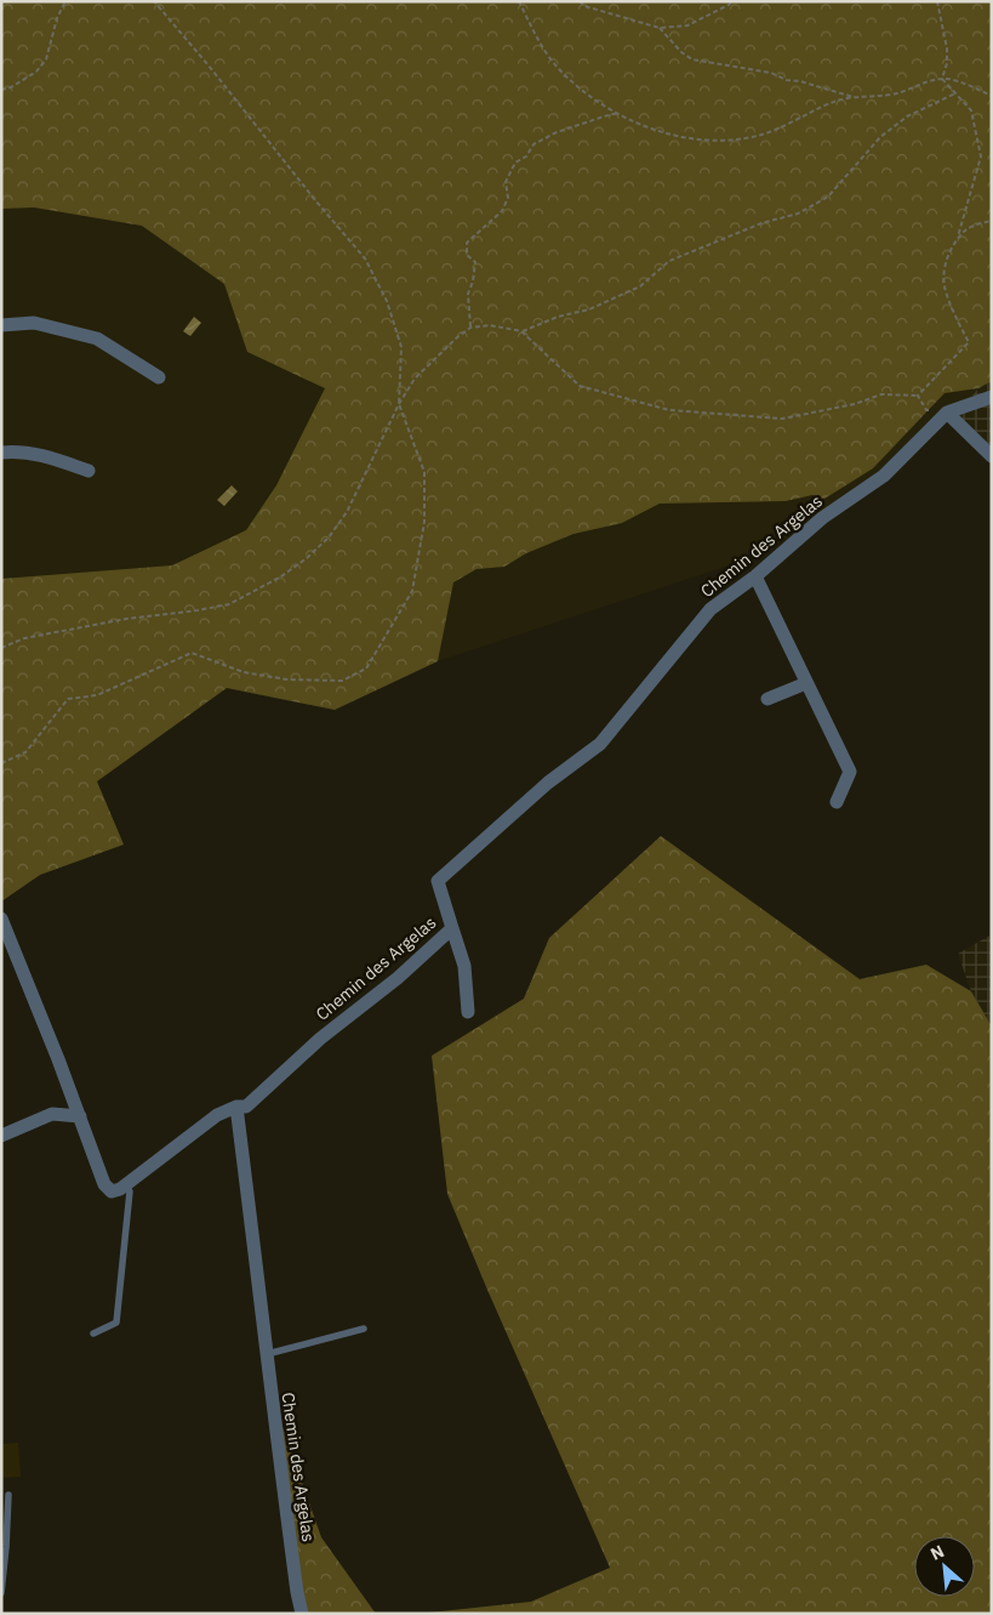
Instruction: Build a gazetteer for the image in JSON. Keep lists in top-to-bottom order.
{
  "streets": {
    "street": ["Chemin des Argelas"]
  },
  "north": "top left"
}
